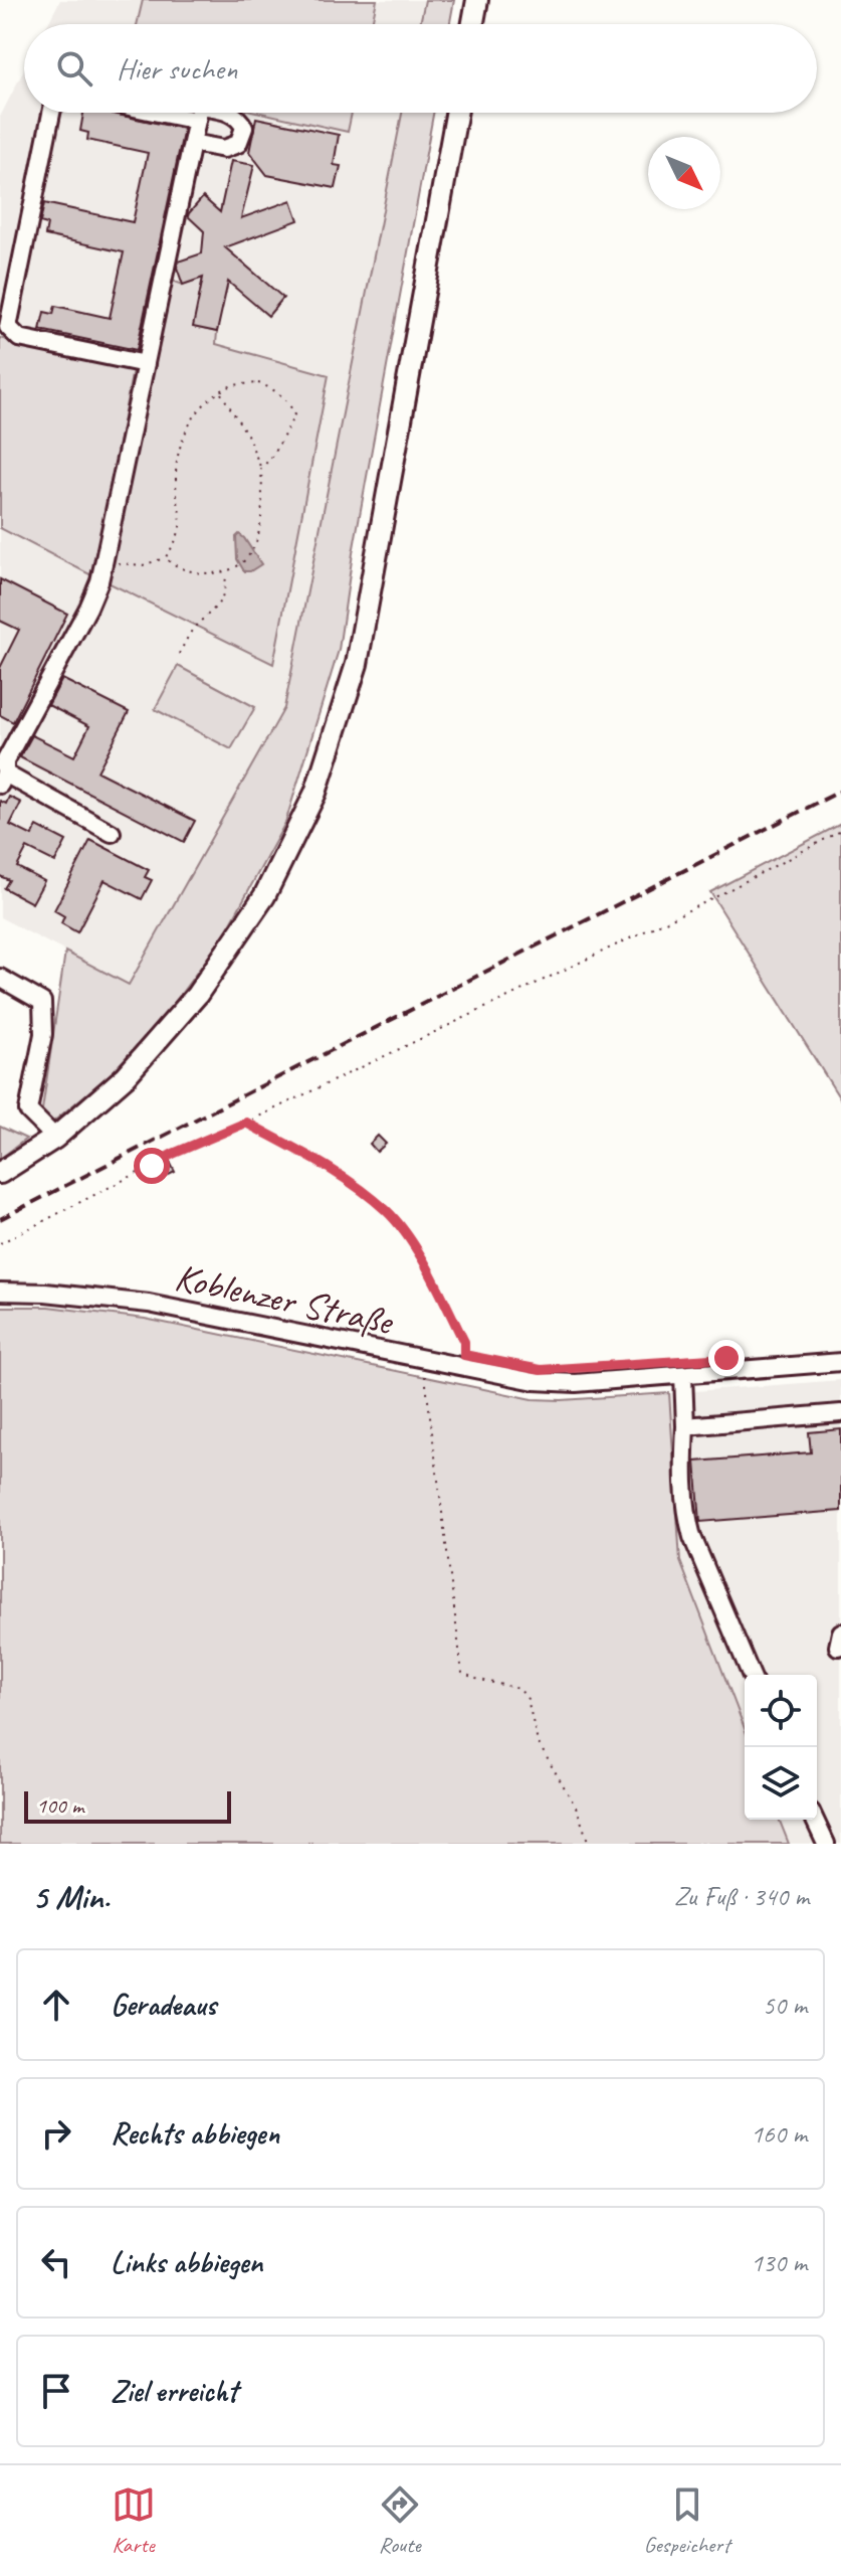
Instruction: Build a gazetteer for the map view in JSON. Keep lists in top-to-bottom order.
{
  "streets": {
    "street": ["Koblenzer Straße"]
  },
  "scale_bar": "100 m",
  "north": "bottom right",
  "page": {
    "search": "Hier suchen",
    "scale": "100 m",
    "heading": ["5 Min.", "Zu Fuß · 340 m"],
    "list": [
      ["Geradeaus", "50 m"],
      ["Rechts abbiegen", "160 m"],
      ["Links abbiegen", "130 m"],
      "Ziel erreicht"
    ],
    "nav": ["Karte", "Route", "Gespeichert"]
  }
}
